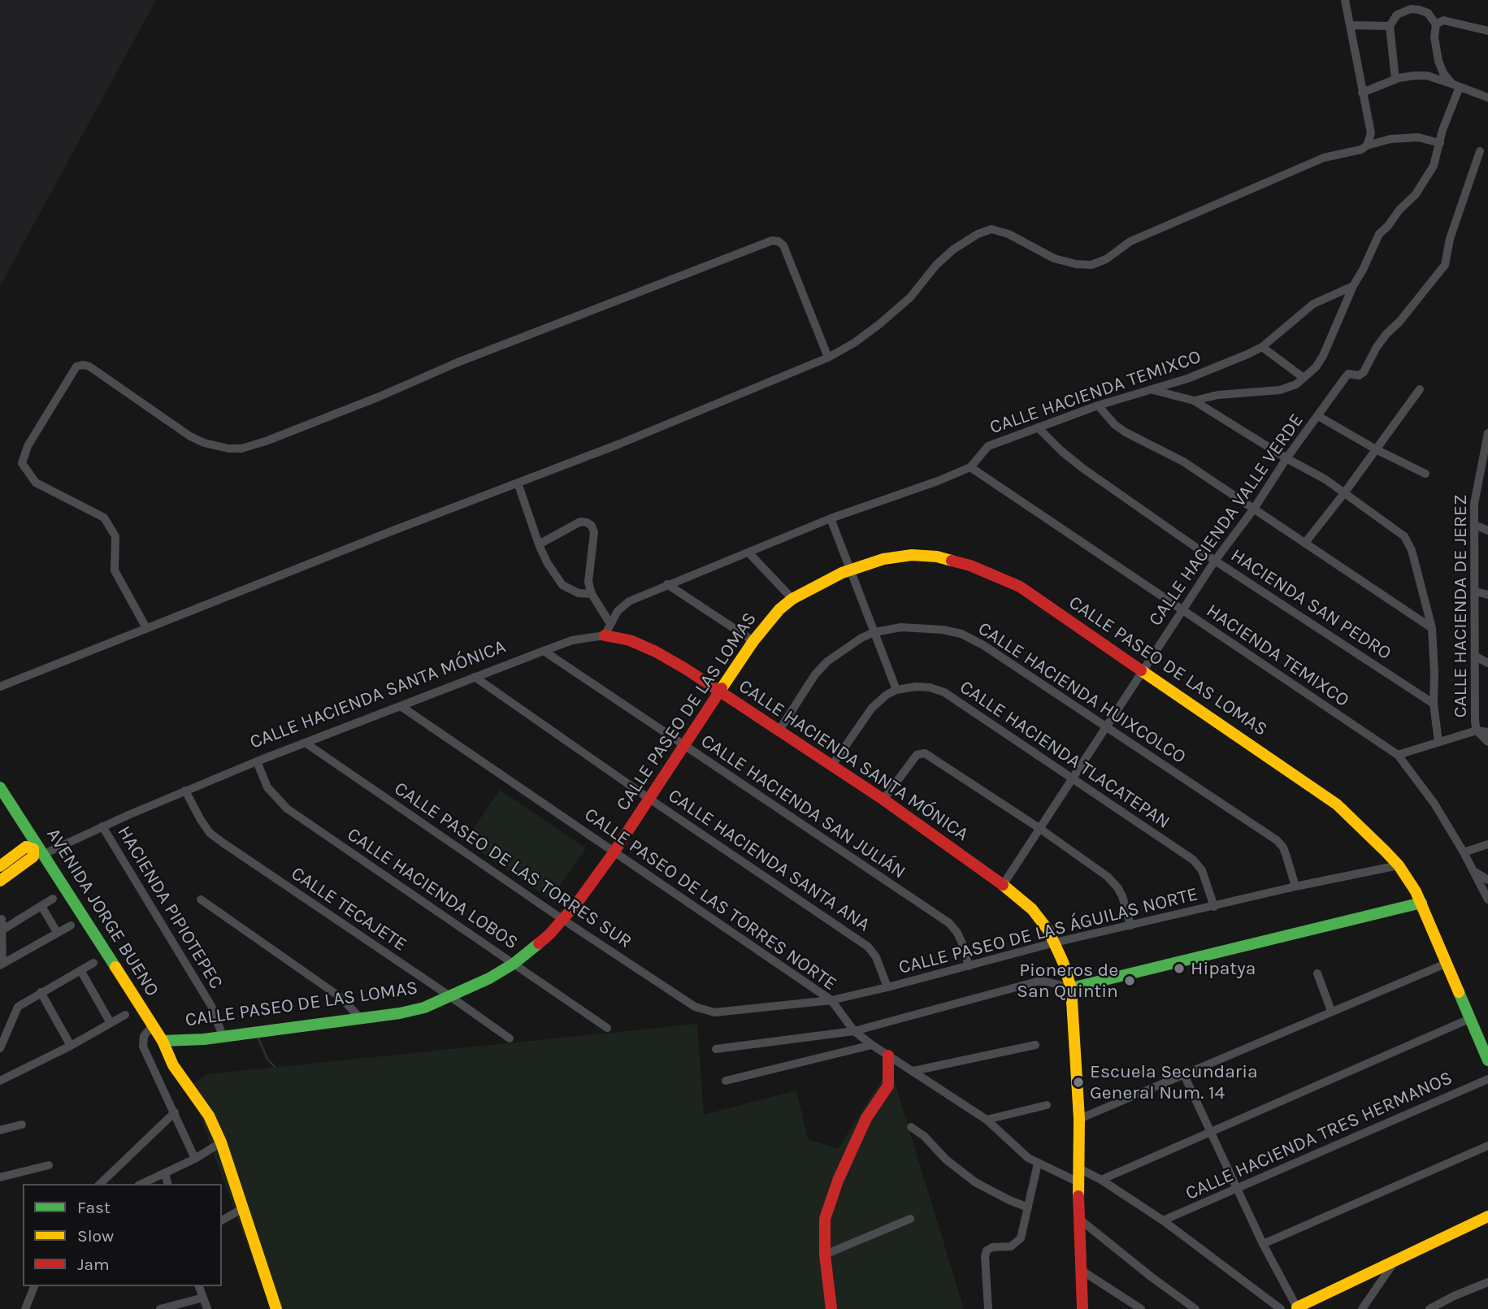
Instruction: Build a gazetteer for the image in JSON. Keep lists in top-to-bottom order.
{
  "streets": {
    "street": [
      "CALLE HACIENDA TEMIXCO",
      "CALLE HACIENDA VALLE VERDE",
      "HACIENDA SAN PEDRO",
      "CALLE HACIENDA DE JEREZ",
      "HACIENDA TEMIXCO",
      "CALLE PASEO DE LAS LOMAS",
      "CALLE HACIENDA HUIXCOLCO",
      "CALLE HACIENDA SANTA MÓNICA",
      "CALLE HACIENDA TLACATEPAN",
      "CALLE HACIENDA SAN JULIÁN",
      "CALLE HACIENDA SANTA ANA",
      "CALLE PASEO DE LAS TORRES SUR",
      "CALLE HACIENDA LOBOS",
      "CALLE PASEO DE LAS TORRES NORTE",
      "HACIENDA PIPIOTEPEC",
      "CALLE TECAJETE",
      "AVENIDA JORGE BUENO",
      "CALLE PASEO DE LAS ÁGUILAS NORTE",
      "CALLE HACIENDA TRES HERMANOS"
    ]
  },
  "crossings": [
    ["CALLE HACIENDA TEMIXCO", "HACIENDA SAN PEDRO"],
    ["CALLE HACIENDA TEMIXCO", "HACIENDA TEMIXCO"],
    ["CALLE HACIENDA TEMIXCO", "CALLE HACIENDA SANTA MÓNICA"],
    ["CALLE HACIENDA VALLE VERDE", "HACIENDA SAN PEDRO"],
    ["CALLE HACIENDA VALLE VERDE", "HACIENDA TEMIXCO"],
    ["CALLE HACIENDA VALLE VERDE", "CALLE PASEO DE LAS LOMAS"],
    ["CALLE HACIENDA VALLE VERDE", "CALLE HACIENDA HUIXCOLCO"],
    ["CALLE HACIENDA VALLE VERDE", "CALLE HACIENDA SANTA MÓNICA"],
    ["CALLE HACIENDA VALLE VERDE", "CALLE HACIENDA TLACATEPAN"],
    ["CALLE PASEO DE LAS LOMAS", "CALLE HACIENDA SANTA MÓNICA"],
    ["CALLE PASEO DE LAS LOMAS", "CALLE HACIENDA SAN JULIÁN"],
    ["CALLE PASEO DE LAS LOMAS", "CALLE HACIENDA SANTA ANA"],
    ["CALLE PASEO DE LAS LOMAS", "CALLE PASEO DE LAS TORRES SUR"],
    ["CALLE PASEO DE LAS LOMAS", "CALLE HACIENDA LOBOS"],
    ["CALLE PASEO DE LAS LOMAS", "CALLE PASEO DE LAS TORRES NORTE"],
    ["CALLE PASEO DE LAS LOMAS", "HACIENDA PIPIOTEPEC"],
    ["CALLE PASEO DE LAS LOMAS", "CALLE TECAJETE"],
    ["CALLE PASEO DE LAS LOMAS", "AVENIDA JORGE BUENO"],
    ["CALLE PASEO DE LAS LOMAS", "CALLE PASEO DE LAS ÁGUILAS NORTE"],
    ["CALLE HACIENDA HUIXCOLCO", "CALLE HACIENDA SANTA MÓNICA"],
    ["CALLE HACIENDA HUIXCOLCO", "CALLE PASEO DE LAS ÁGUILAS NORTE"],
    ["CALLE HACIENDA SANTA MÓNICA", "CALLE HACIENDA SAN JULIÁN"],
    ["CALLE HACIENDA SANTA MÓNICA", "CALLE HACIENDA SANTA ANA"],
    ["CALLE HACIENDA SANTA MÓNICA", "CALLE PASEO DE LAS TORRES SUR"],
    ["CALLE HACIENDA SANTA MÓNICA", "CALLE HACIENDA LOBOS"],
    ["CALLE HACIENDA SANTA MÓNICA", "CALLE PASEO DE LAS TORRES NORTE"],
    ["CALLE HACIENDA SANTA MÓNICA", "HACIENDA PIPIOTEPEC"],
    ["CALLE HACIENDA SANTA MÓNICA", "CALLE TECAJETE"],
    ["CALLE HACIENDA SANTA MÓNICA", "AVENIDA JORGE BUENO"],
    ["CALLE HACIENDA SANTA MÓNICA", "CALLE PASEO DE LAS ÁGUILAS NORTE"],
    ["CALLE HACIENDA TLACATEPAN", "CALLE PASEO DE LAS ÁGUILAS NORTE"],
    ["CALLE HACIENDA SAN JULIÁN", "CALLE PASEO DE LAS ÁGUILAS NORTE"],
    ["CALLE HACIENDA SANTA ANA", "CALLE PASEO DE LAS ÁGUILAS NORTE"],
    ["CALLE PASEO DE LAS TORRES SUR", "CALLE PASEO DE LAS ÁGUILAS NORTE"],
    ["CALLE PASEO DE LAS TORRES NORTE", "CALLE PASEO DE LAS ÁGUILAS NORTE"]
  ],
  "places": ["Hipatya", "Pioneros de San Quintin", "Escuela Secundaria General Num. 14"],
  "legend": ["Fast", "Slow", "Jam"]
}
